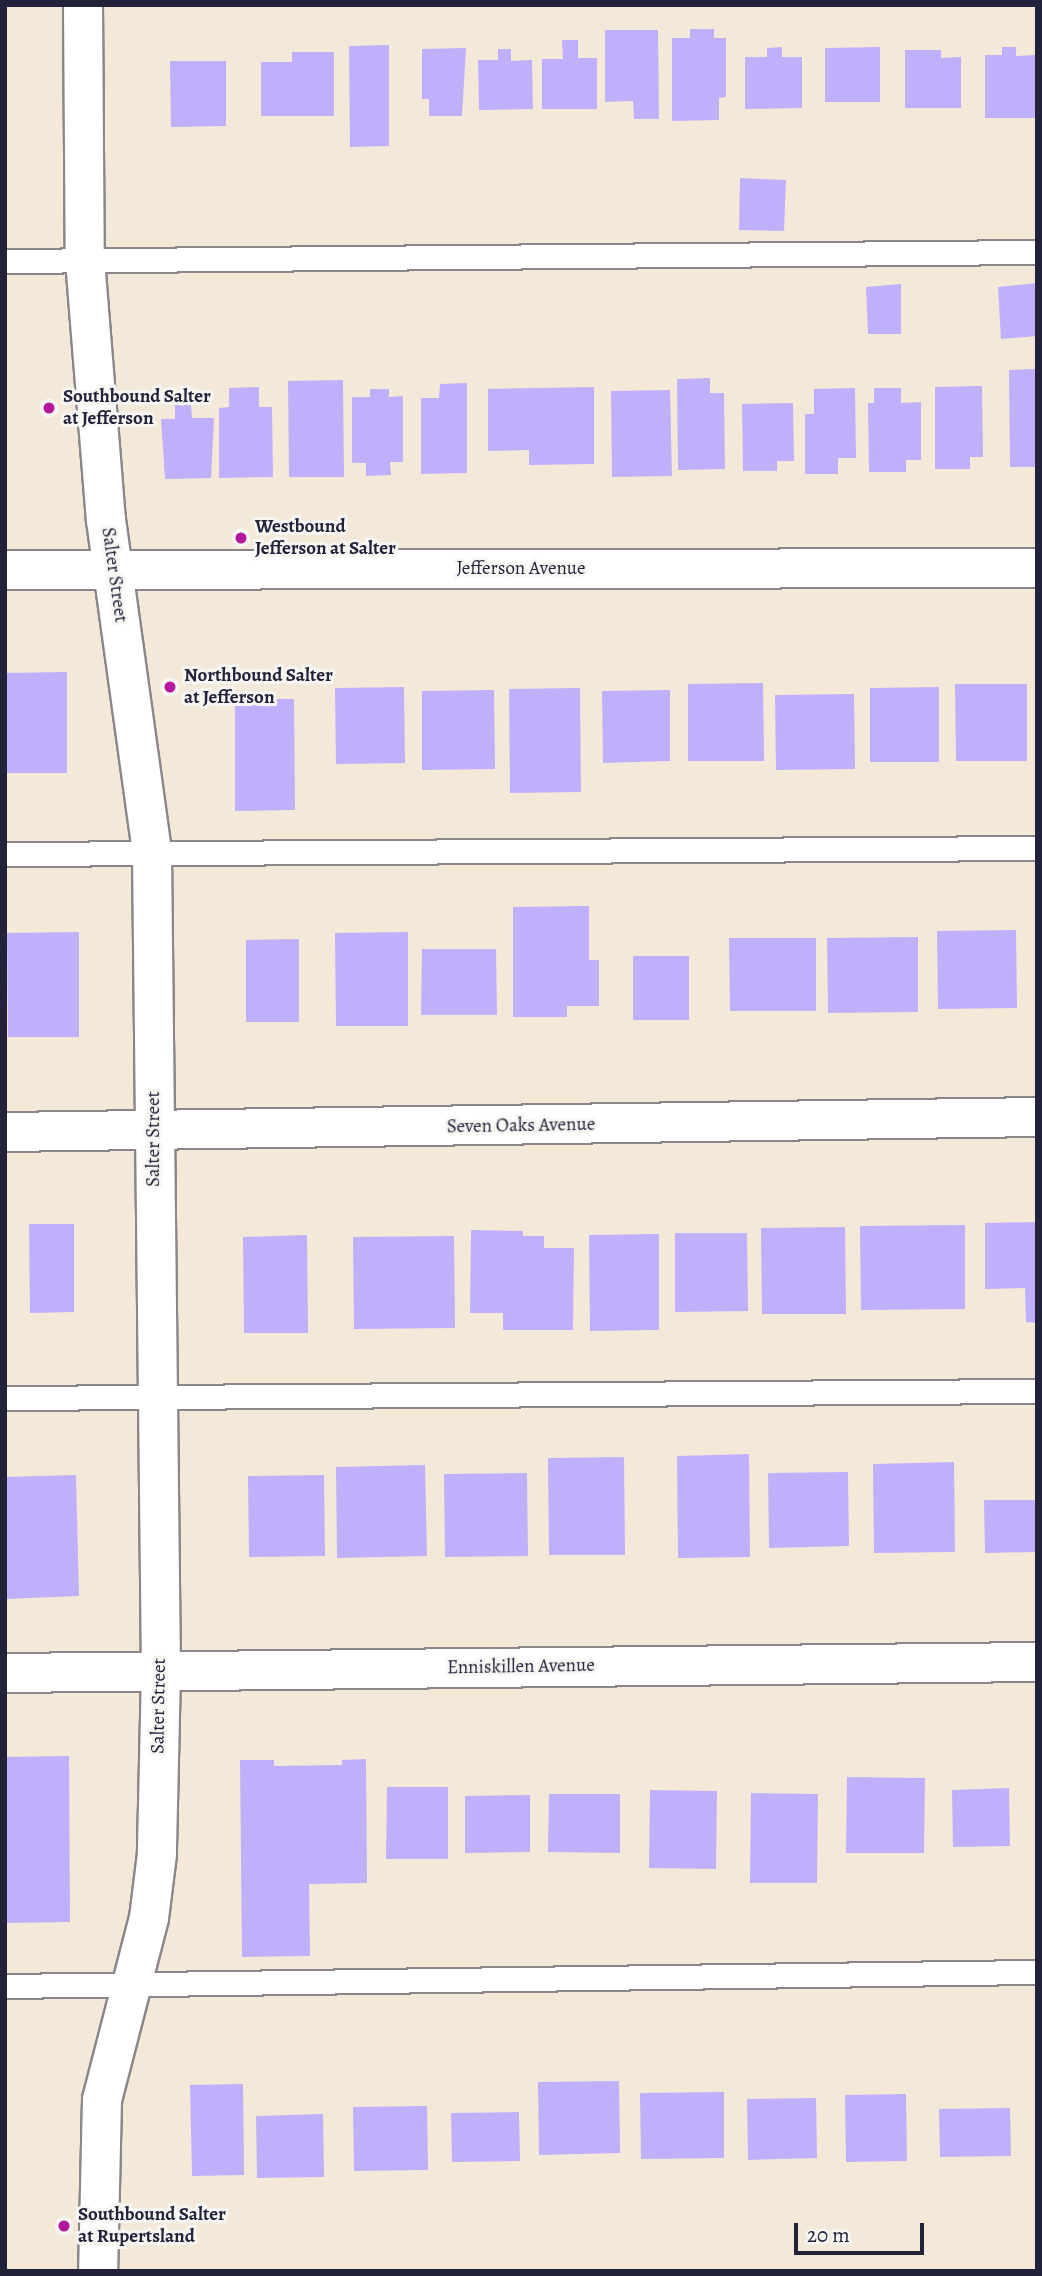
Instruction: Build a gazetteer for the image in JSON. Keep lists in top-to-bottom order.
{
  "streets": {
    "street": [
      "Jefferson Avenue",
      "Salter Street",
      "Seven Oaks Avenue",
      "Enniskillen Avenue"
    ]
  },
  "crossings": [
    ["Jefferson Avenue", "Salter Street"],
    ["Salter Street", "Seven Oaks Avenue"],
    ["Salter Street", "Enniskillen Avenue"]
  ],
  "places": [
    "Southbound Salter at Jefferson",
    "Westbound Jefferson at Salter",
    "Northbound Salter at Jefferson",
    "Southbound Salter at Rupertsland"
  ],
  "scale_bar": "20 m"
}
